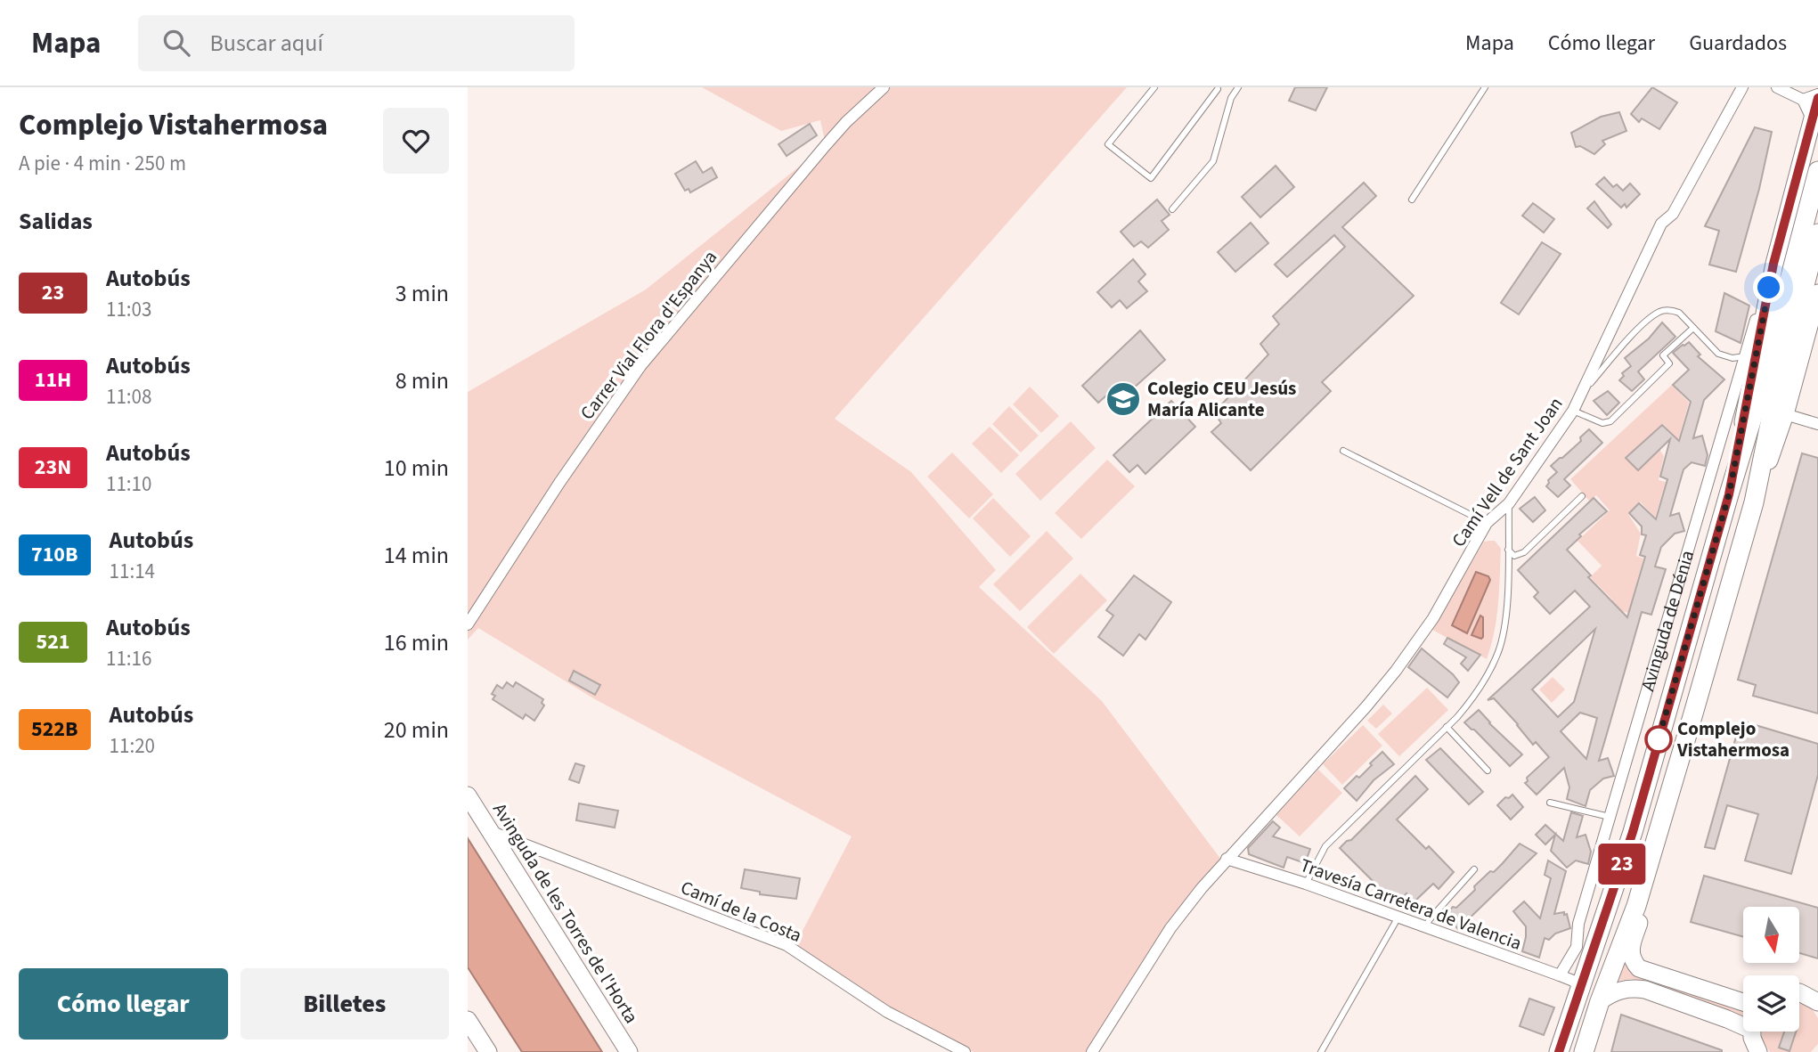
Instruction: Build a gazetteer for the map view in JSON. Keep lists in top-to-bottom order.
{
  "streets": {
    "main road": ["Avinguda de Dénia", "Avinguda de les Torres de l'Horta"],
    "street": [
      "Carrer Vial Flora d'Espanya",
      "Camí Vell de Sant Joan",
      "Travesía Carretera de Valencia",
      "Camí de la Costa"
    ]
  },
  "crossings": [
    ["Camí Vell de Sant Joan", "Travesía Carretera de Valencia"],
    ["Avinguda de Dénia", "Travesía Carretera de Valencia"],
    ["Camí de la Costa", "Avinguda de les Torres de l'Horta"]
  ],
  "places": {
    "school or university": ["Colegio CEU Jesús María Alicante"],
    "other": ["Complejo Vistahermosa"]
  },
  "lines": ["bus line 23"],
  "north": "bottom",
  "page": {
    "header": "Mapa",
    "search": "Buscar aquí",
    "nav": ["Mapa", "Cómo llegar", "Guardados"],
    "heading": [
      ["Complejo Vistahermosa", "A pie · 4 min · 250 m"],
      "Salidas"
    ],
    "on_map": "23",
    "list": [
      {
        "mark": "23",
        "name": "Autobús",
        "note": "11:03",
        "value": "3 min"
      },
      {
        "mark": "11H",
        "name": "Autobús",
        "note": "11:08",
        "value": "8 min"
      },
      {
        "mark": "23N",
        "name": "Autobús",
        "note": "11:10",
        "value": "10 min"
      },
      {
        "mark": "710B",
        "name": "Autobús",
        "note": "11:14",
        "value": "14 min"
      },
      {
        "mark": "521",
        "name": "Autobús",
        "note": "11:16",
        "value": "16 min"
      },
      {
        "mark": "522B",
        "name": "Autobús",
        "note": "11:20",
        "value": "20 min"
      }
    ],
    "buttons": ["Cómo llegar", "Billetes"]
  }
}
